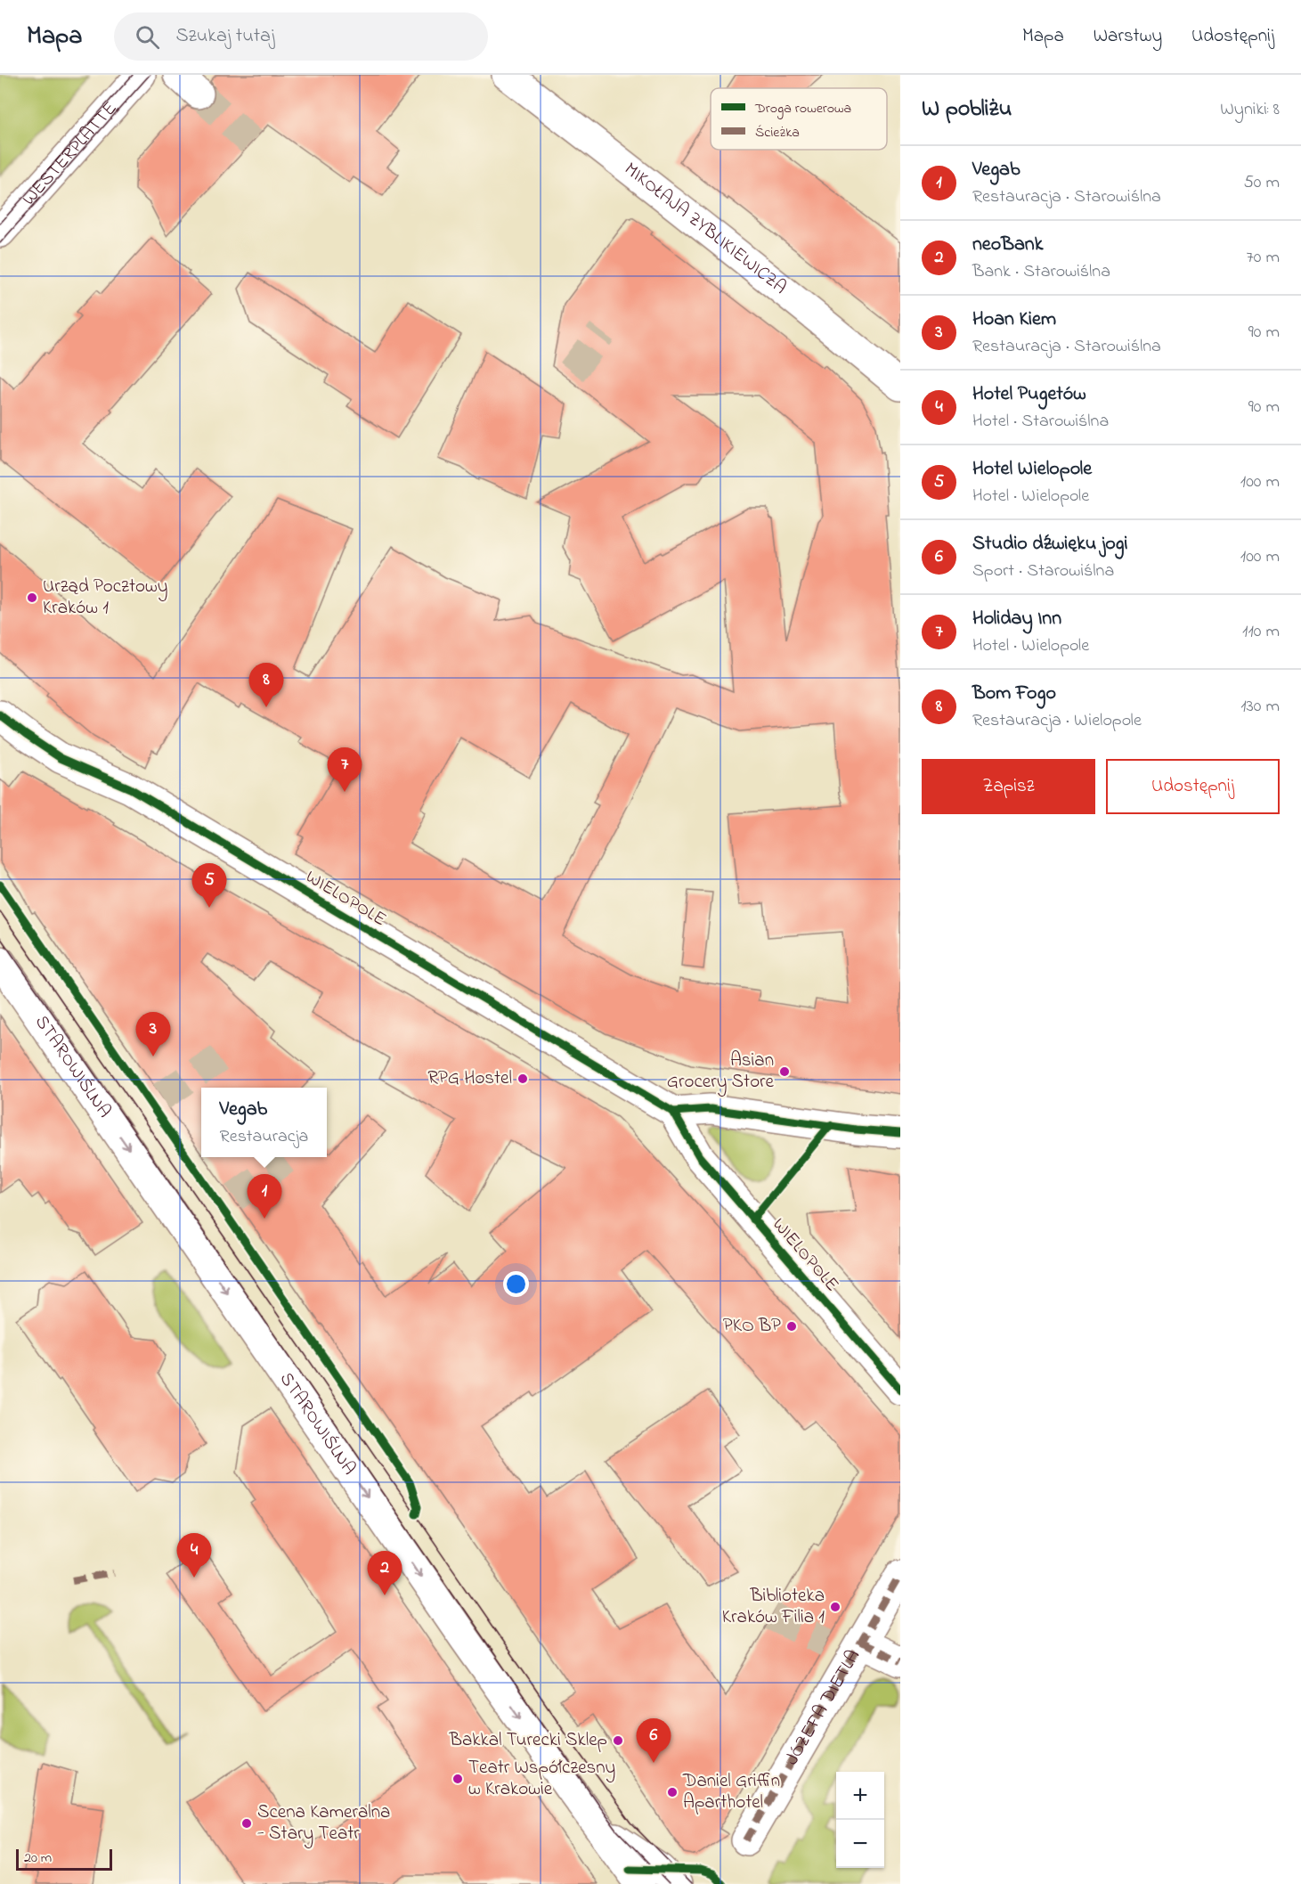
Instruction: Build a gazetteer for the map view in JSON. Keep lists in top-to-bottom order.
{
  "streets": {
    "street": [
      "WESTERPLATTE",
      "MIKOŁAJA ZYBLIKIEWICZA",
      "WIELOPOLE",
      "STAROWIŚLNA",
      "JÓZEFA DIETLA"
    ]
  },
  "one_way": ["STAROWIŚLNA"],
  "places": [
    "Urząd Pocztowy Kraków 1",
    "Asian Grocery Store",
    "RPG Hostel",
    "PKO BP",
    "Biblioteka Kraków Filia 1",
    "Bakkal Turecki Sklep",
    "Teatr Współczesny w Krakowie",
    "Daniel Griffin Aparthotel",
    "Scena Kameralna - Stary Teatr"
  ],
  "legend": ["Droga rowerowa", "Ścieżka"],
  "scale_bar": "20 m",
  "page": {
    "header": "Mapa",
    "search": "Szukaj tutaj",
    "nav": ["Mapa", "Warstwy", "Udostępnij"],
    "heading": ["W pobliżu", "Wyniki: 8"],
    "list": [
      {
        "mark": "1",
        "name": "Vegab",
        "note": "Restauracja · Starowiślna",
        "value": "50 m"
      },
      {
        "mark": "2",
        "name": "neoBank",
        "note": "Bank · Starowiślna",
        "value": "70 m"
      },
      {
        "mark": "3",
        "name": "Hoan Kiem",
        "note": "Restauracja · Starowiślna",
        "value": "90 m"
      },
      {
        "mark": "4",
        "name": "Hotel Pugetów",
        "note": "Hotel · Starowiślna",
        "value": "90 m"
      },
      {
        "mark": "5",
        "name": "Hotel Wielopole",
        "note": "Hotel · Wielopole",
        "value": "100 m"
      },
      {
        "mark": "6",
        "name": "Studio dźwięku jogi",
        "note": "Sport · Starowiślna",
        "value": "100 m"
      },
      {
        "mark": "7",
        "name": "Holiday Inn",
        "note": "Hotel · Wielopole",
        "value": "110 m"
      },
      {
        "mark": "8",
        "name": "Bom Fogo",
        "note": "Restauracja · Wielopole",
        "value": "130 m"
      }
    ],
    "pins": [
      "8",
      "7",
      "5",
      "3",
      "1",
      "4",
      "2",
      "6"
    ],
    "buttons": ["Zapisz", "Udostępnij"],
    "popup": ["Vegab", "Restauracja"],
    "map_buttons": ["+", "−"],
    "scale": "20 m"
  }
}
